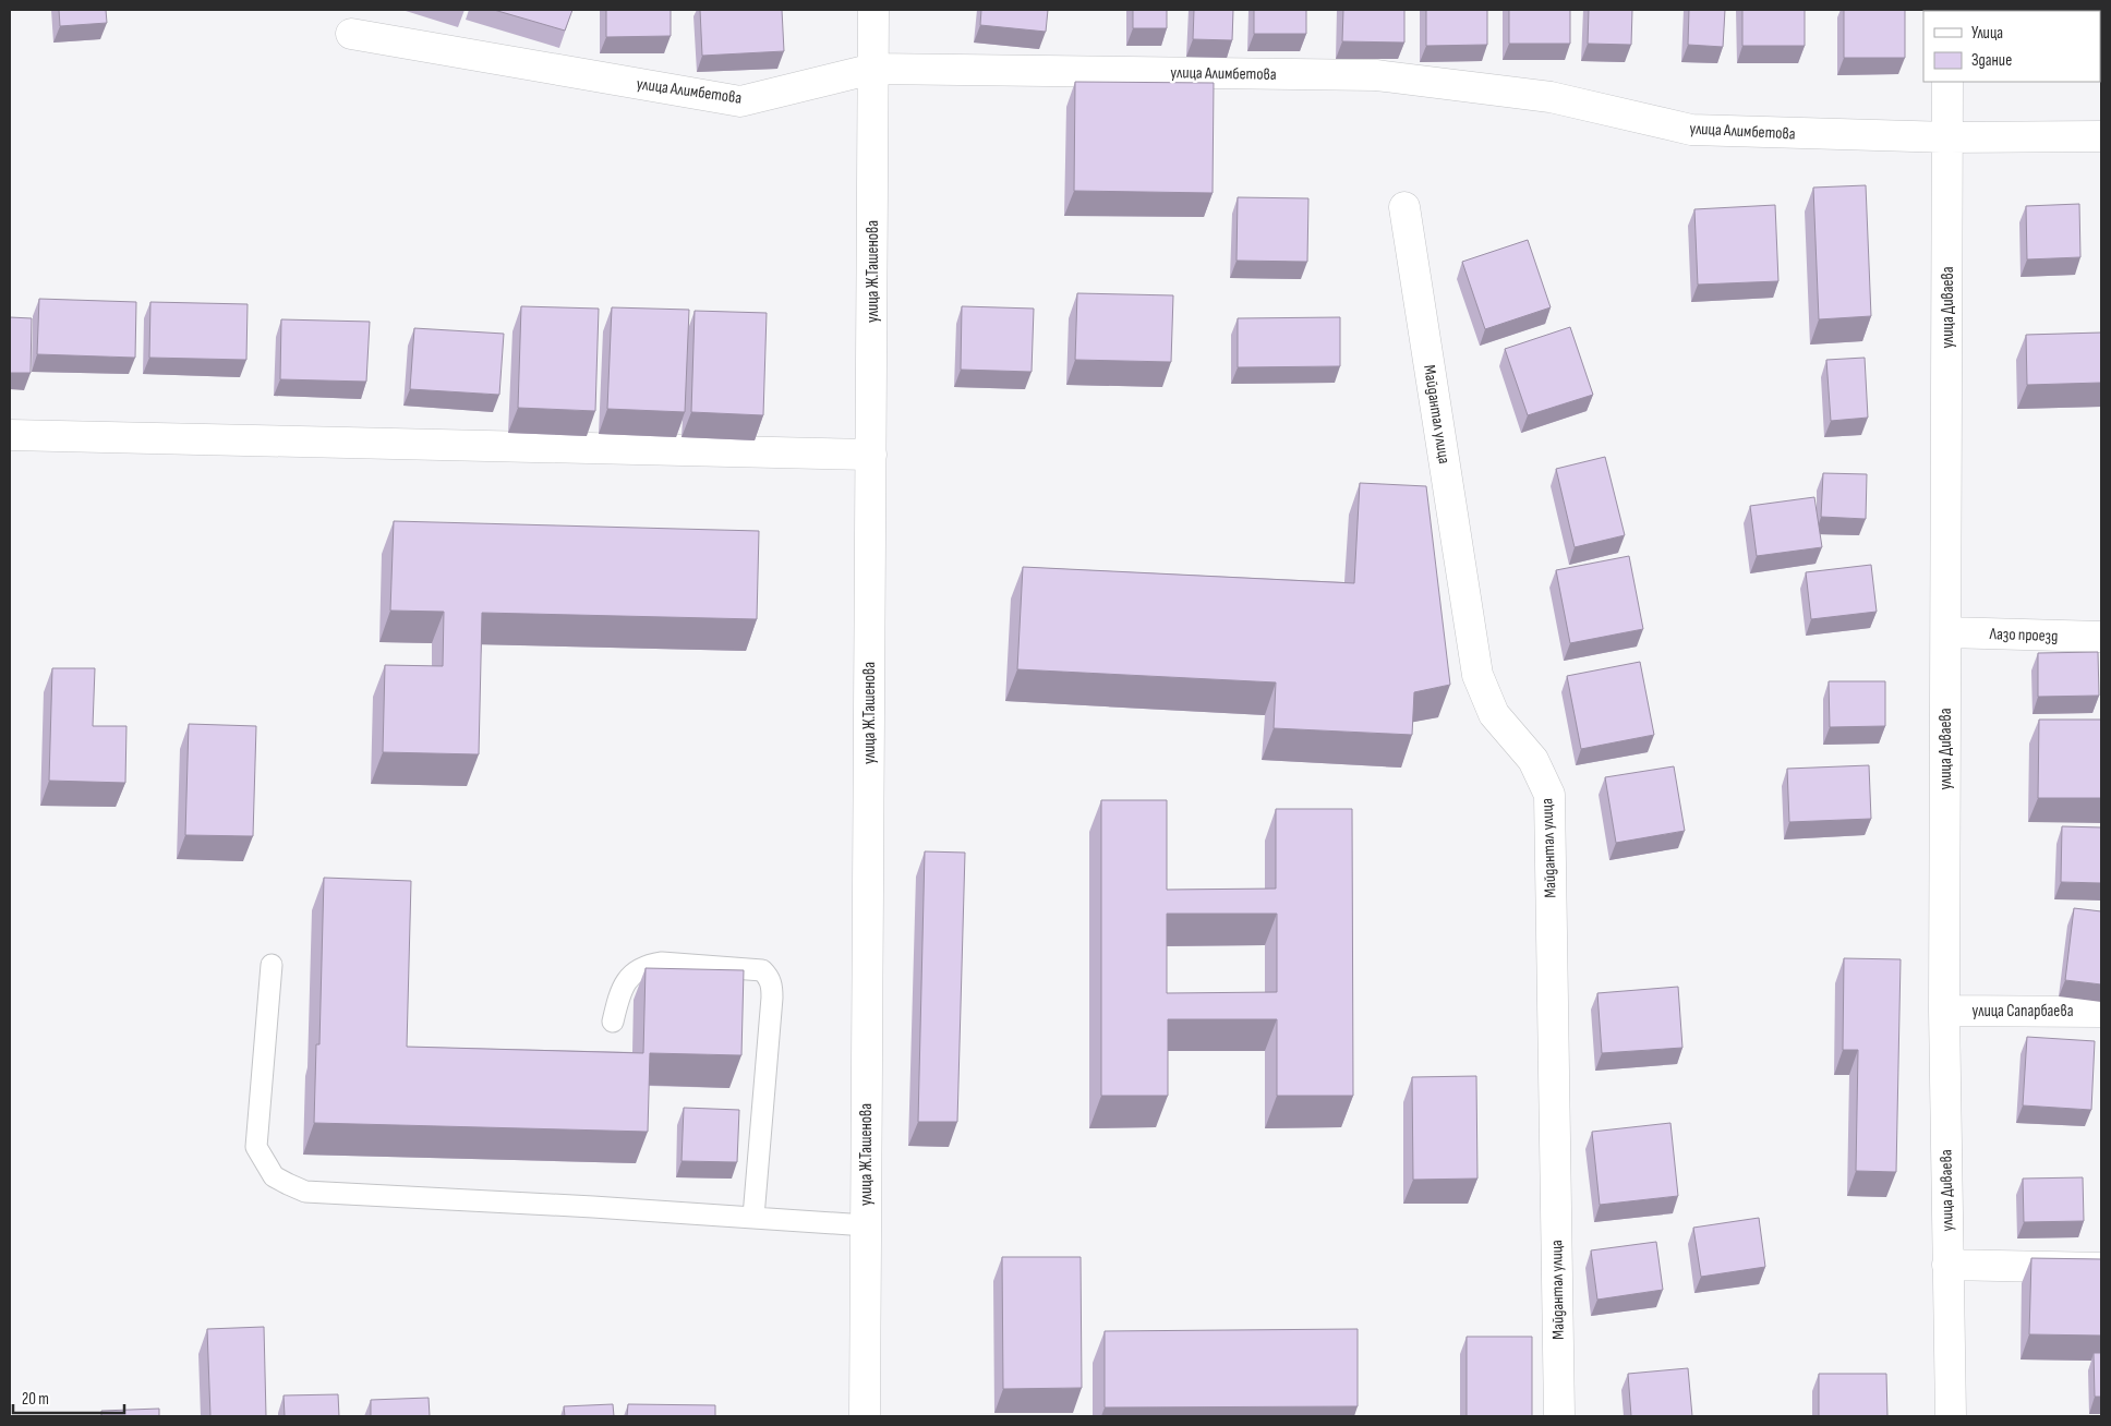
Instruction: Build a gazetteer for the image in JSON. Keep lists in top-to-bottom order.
{
  "streets": {
    "street": [
      "улица Алимбетова",
      "улица Ж.Ташенова",
      "улица Диваева",
      "Майдантал улица",
      "Лазо проезд",
      "улица Сапарбаева"
    ]
  },
  "crossings": [
    ["улица Алимбетова", "улица Ж.Ташенова"],
    ["улица Алимбетова", "улица Диваева"],
    ["улица Диваева", "Лазо проезд"],
    ["улица Диваева", "улица Сапарбаева"]
  ],
  "legend": ["Улица", "Здание"],
  "scale_bar": "20 m"
}
